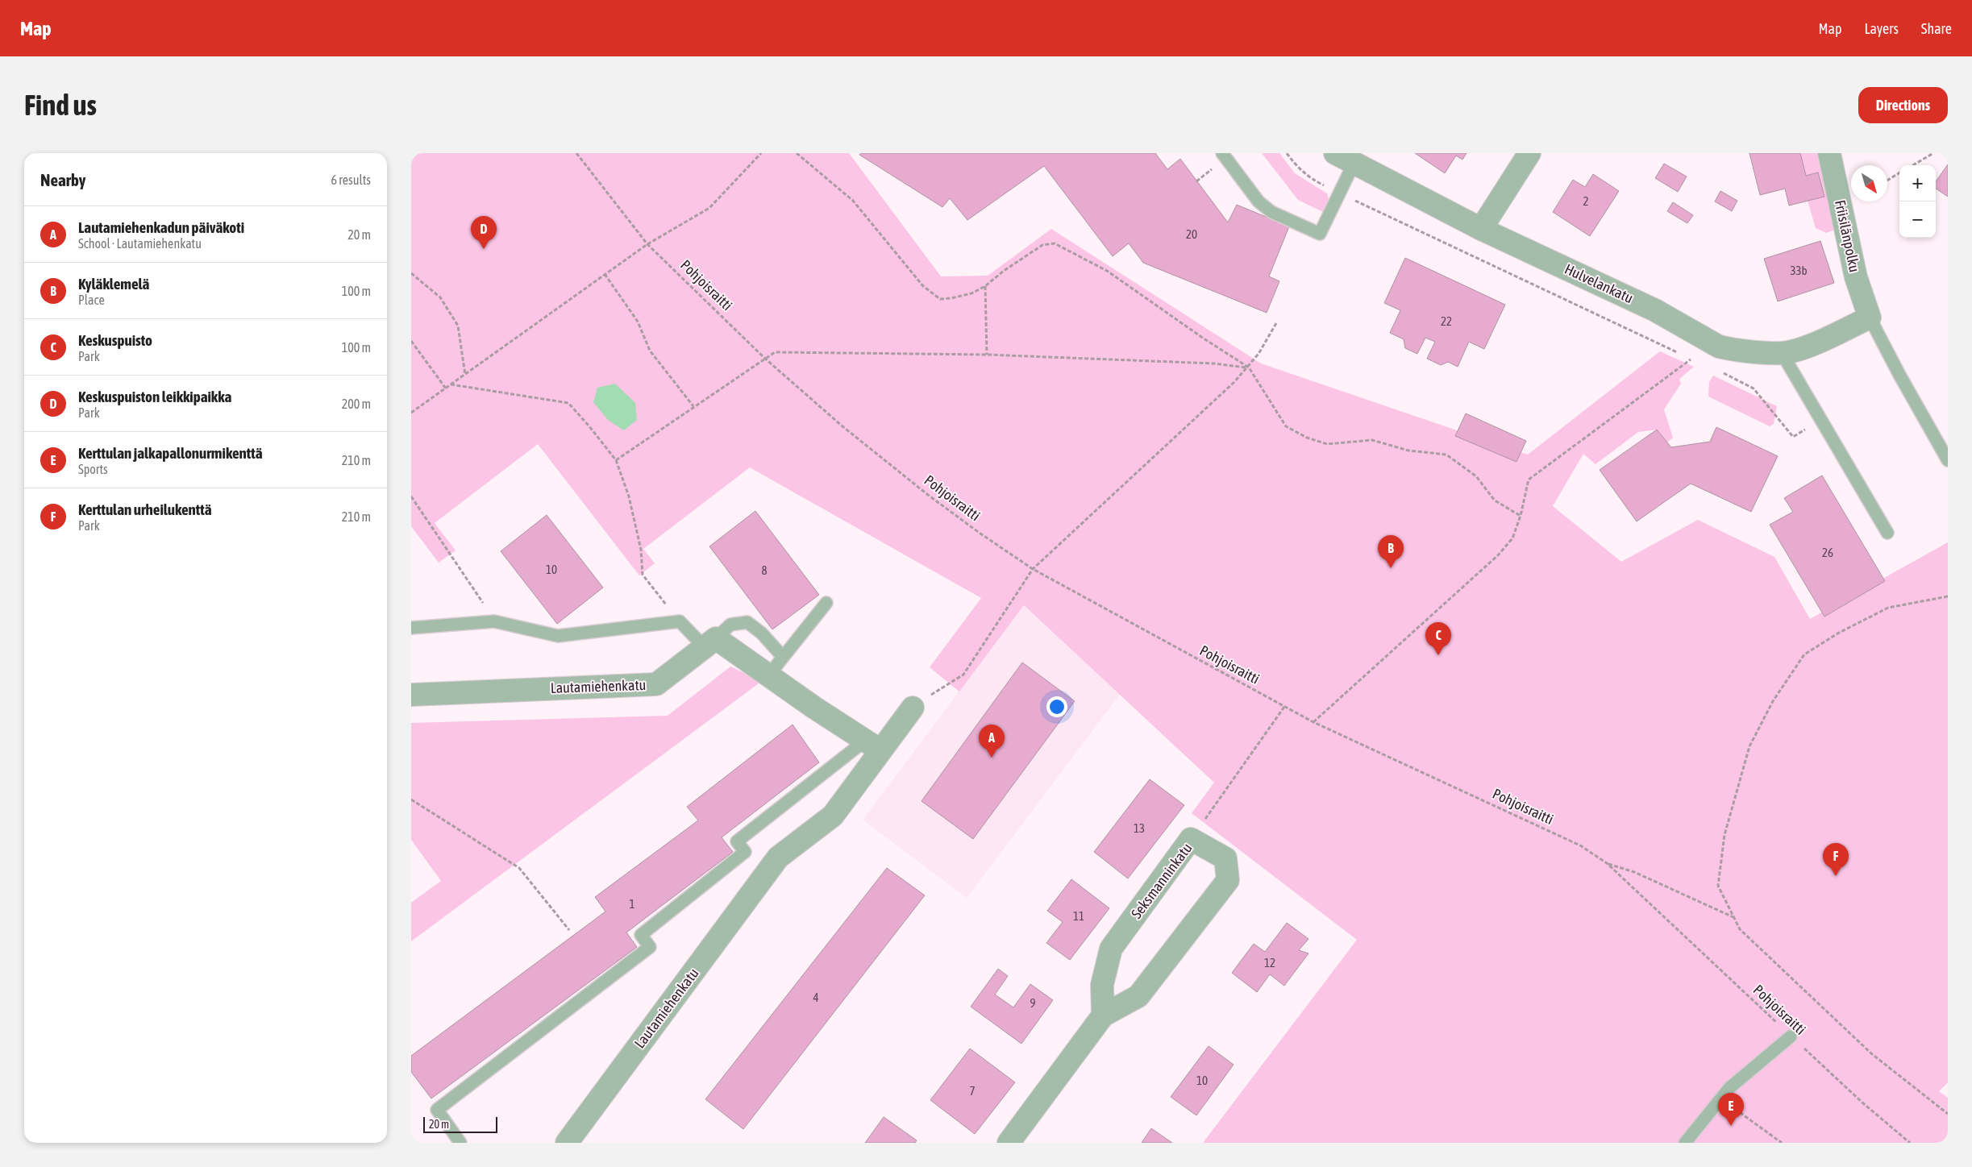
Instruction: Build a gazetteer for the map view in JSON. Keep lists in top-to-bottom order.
{
  "streets": {
    "street": [
      "Friisilänpolku",
      "Hulvelankatu",
      "Lautamiehenkatu",
      "Seksmanninkatu"
    ],
    "path": ["Pohjoisraitti"]
  },
  "crossings": [
    ["Friisilänpolku", "Hulvelankatu"]
  ],
  "house_numbers": [
    "2",
    "20",
    "33b",
    "22",
    "26",
    "10",
    "8",
    "13",
    "1",
    "11",
    "12",
    "4",
    "9",
    "10",
    "7"
  ],
  "scale_bar": "20 m",
  "north": "bottom right",
  "page": {
    "header": "Map",
    "nav": ["Map", "Layers", "Share"],
    "buttons": "Directions",
    "title": "Find us",
    "heading": ["Nearby", "6 results"],
    "map_buttons": ["+", "−"],
    "list": [
      {
        "mark": "A",
        "name": "Lautamiehenkadun päiväkoti",
        "note": "School · Lautamiehenkatu",
        "value": "20 m"
      },
      {
        "mark": "B",
        "name": "Kyläklemelä",
        "note": "Place",
        "value": "100 m"
      },
      {
        "mark": "C",
        "name": "Keskuspuisto",
        "note": "Park",
        "value": "100 m"
      },
      {
        "mark": "D",
        "name": "Keskuspuiston leikkipaikka",
        "note": "Park",
        "value": "200 m"
      },
      {
        "mark": "E",
        "name": "Kerttulan jalkapallonurmikenttä",
        "note": "Sports",
        "value": "210 m"
      },
      {
        "mark": "F",
        "name": "Kerttulan urheilukenttä",
        "note": "Park",
        "value": "210 m"
      }
    ],
    "pins": [
      "D",
      "B",
      "C",
      "A",
      "F",
      "E"
    ],
    "scale": "20 m"
  }
}
